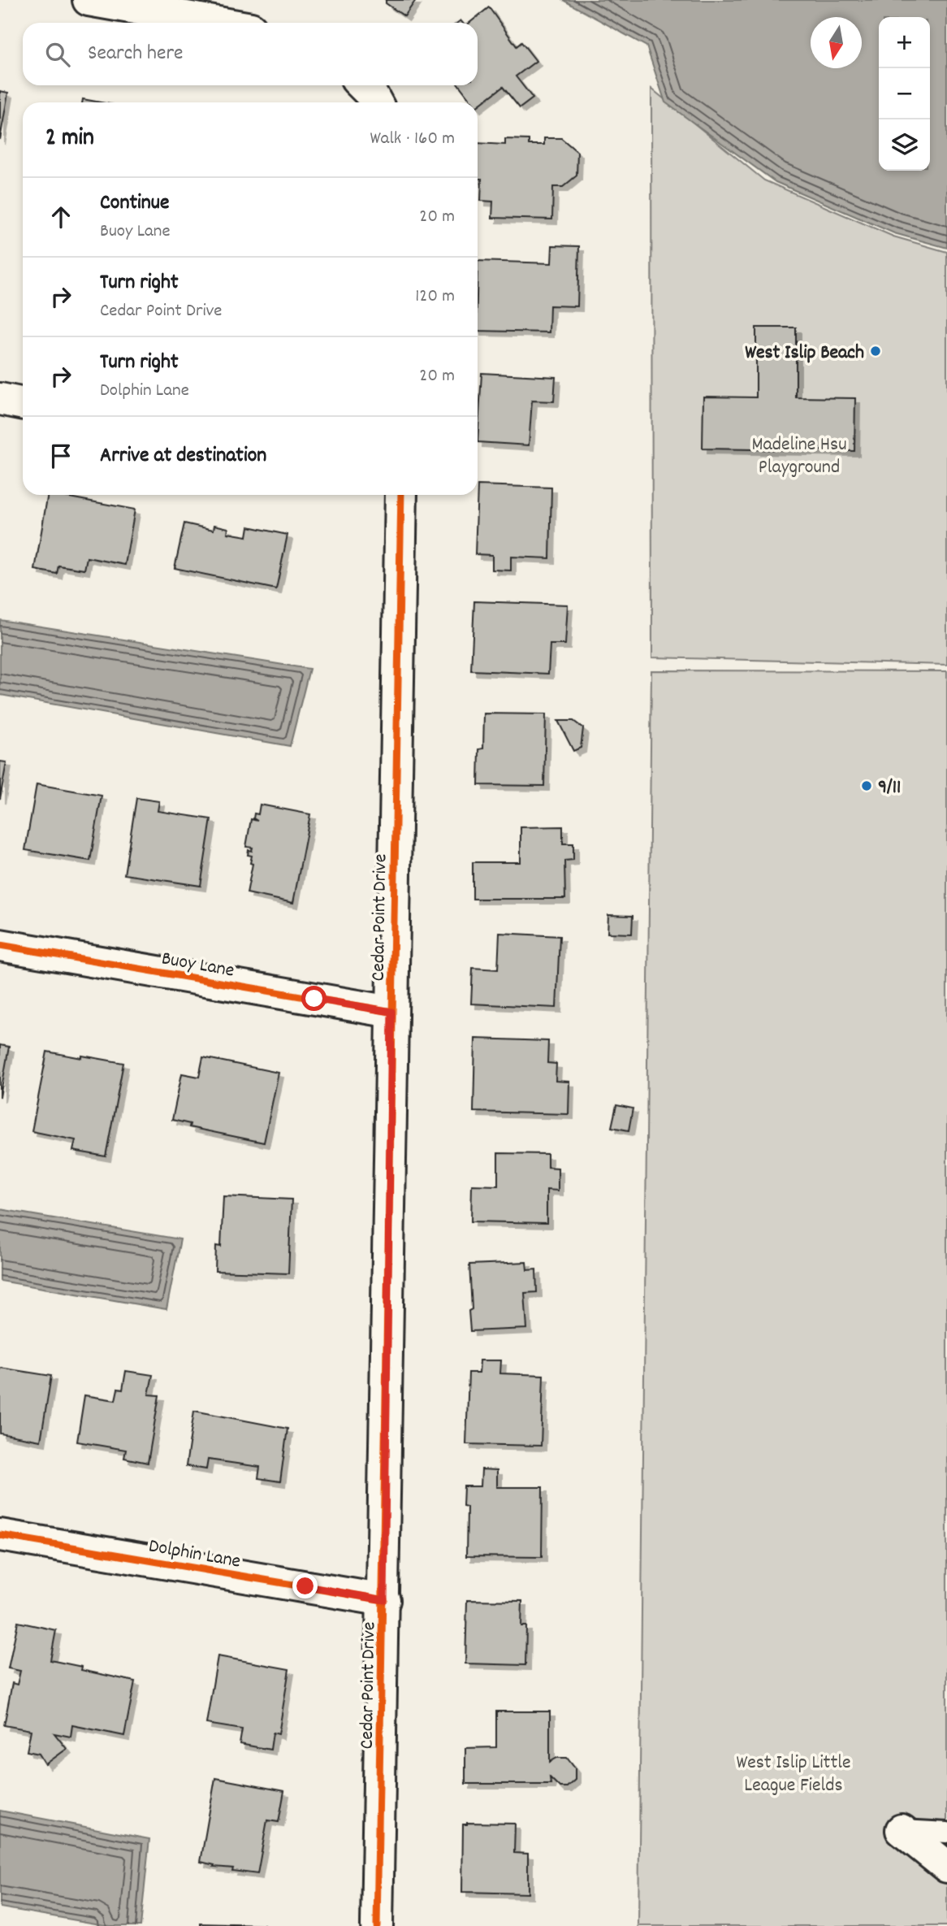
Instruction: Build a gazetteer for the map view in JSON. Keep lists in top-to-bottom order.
{
  "streets": {
    "street": ["Cedar Point Drive", "Buoy Lane", "Dolphin Lane"]
  },
  "crossings": [
    ["Cedar Point Drive", "Buoy Lane"],
    ["Cedar Point Drive", "Dolphin Lane"]
  ],
  "parks": ["Madeline Hsu Playground", "West Islip Little League Fields"],
  "places": ["West Islip Beach", "9/11"],
  "north": "bottom",
  "page": {
    "map_buttons": ["+", "−"],
    "search": "Search here",
    "heading": ["2 min", "Walk · 160 m"],
    "list": [
      ["Continue", "Buoy Lane", "20 m"],
      ["Turn right", "Cedar Point Drive", "120 m"],
      ["Turn right", "Dolphin Lane", "20 m"],
      "Arrive at destination"
    ]
  }
}
